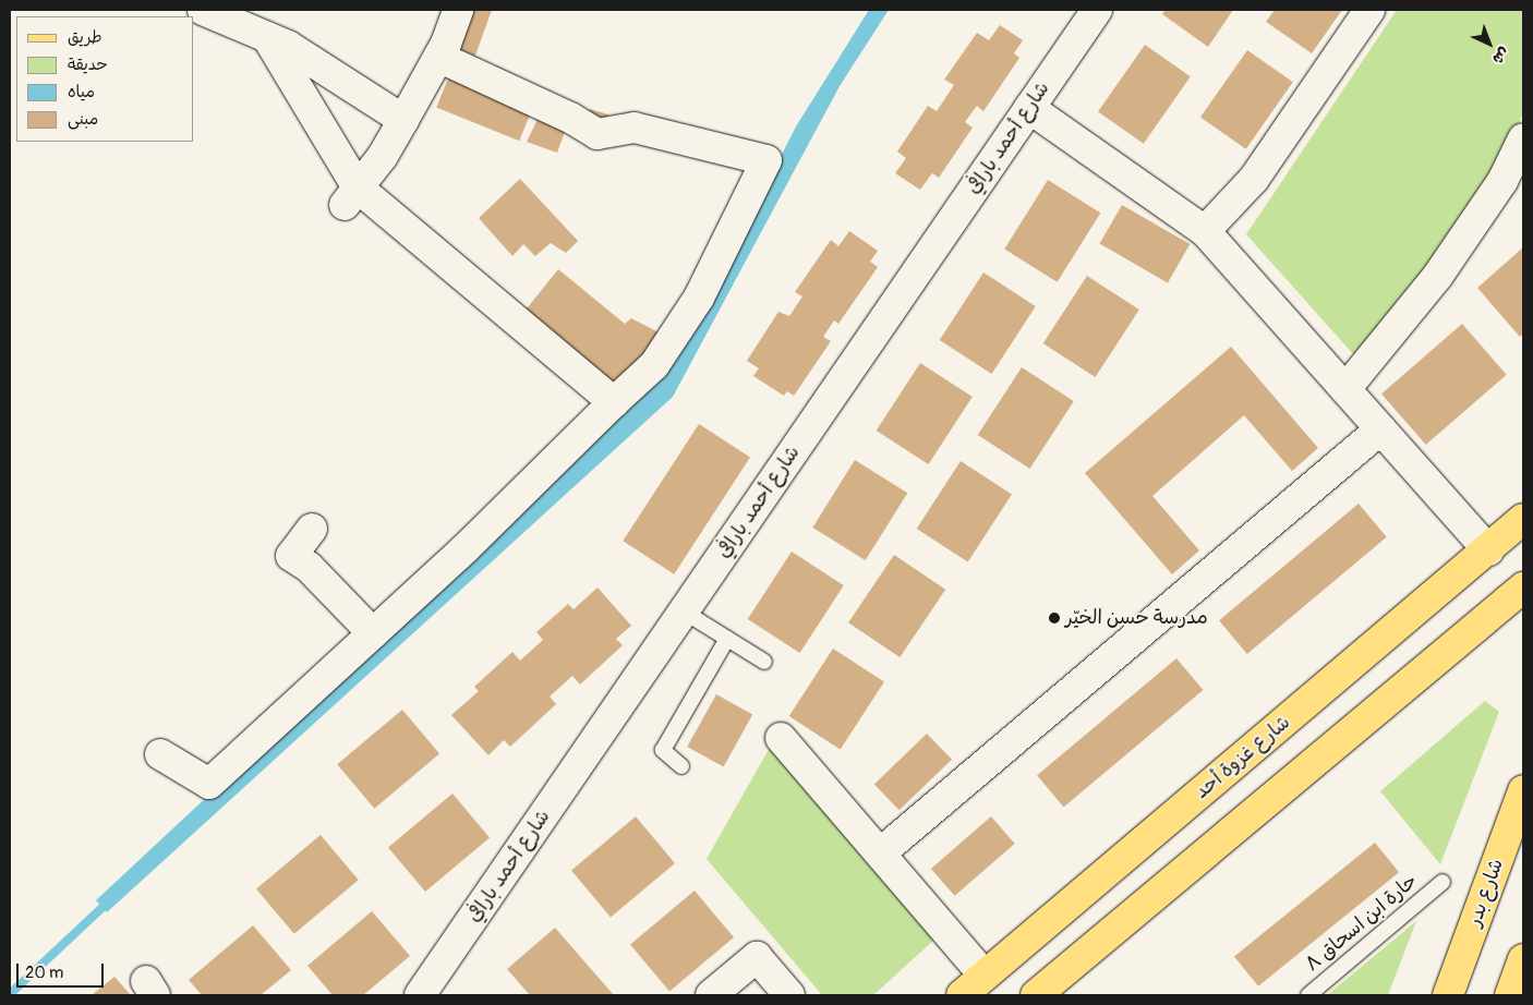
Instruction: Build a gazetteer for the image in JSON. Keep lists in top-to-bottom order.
{
  "streets": {
    "main road": ["شارع غزوة أحد", "شارع بدر"],
    "street": ["شارع أحمد بارافي"],
    "lane": ["حارة ابن اسحاق ٨"]
  },
  "places": ["مدرسة حسن الخيّر"],
  "legend": [
    "طريق",
    "حديقة",
    "مياه",
    "مبنى"
  ],
  "scale_bar": "20 m",
  "north": "bottom right"
}
